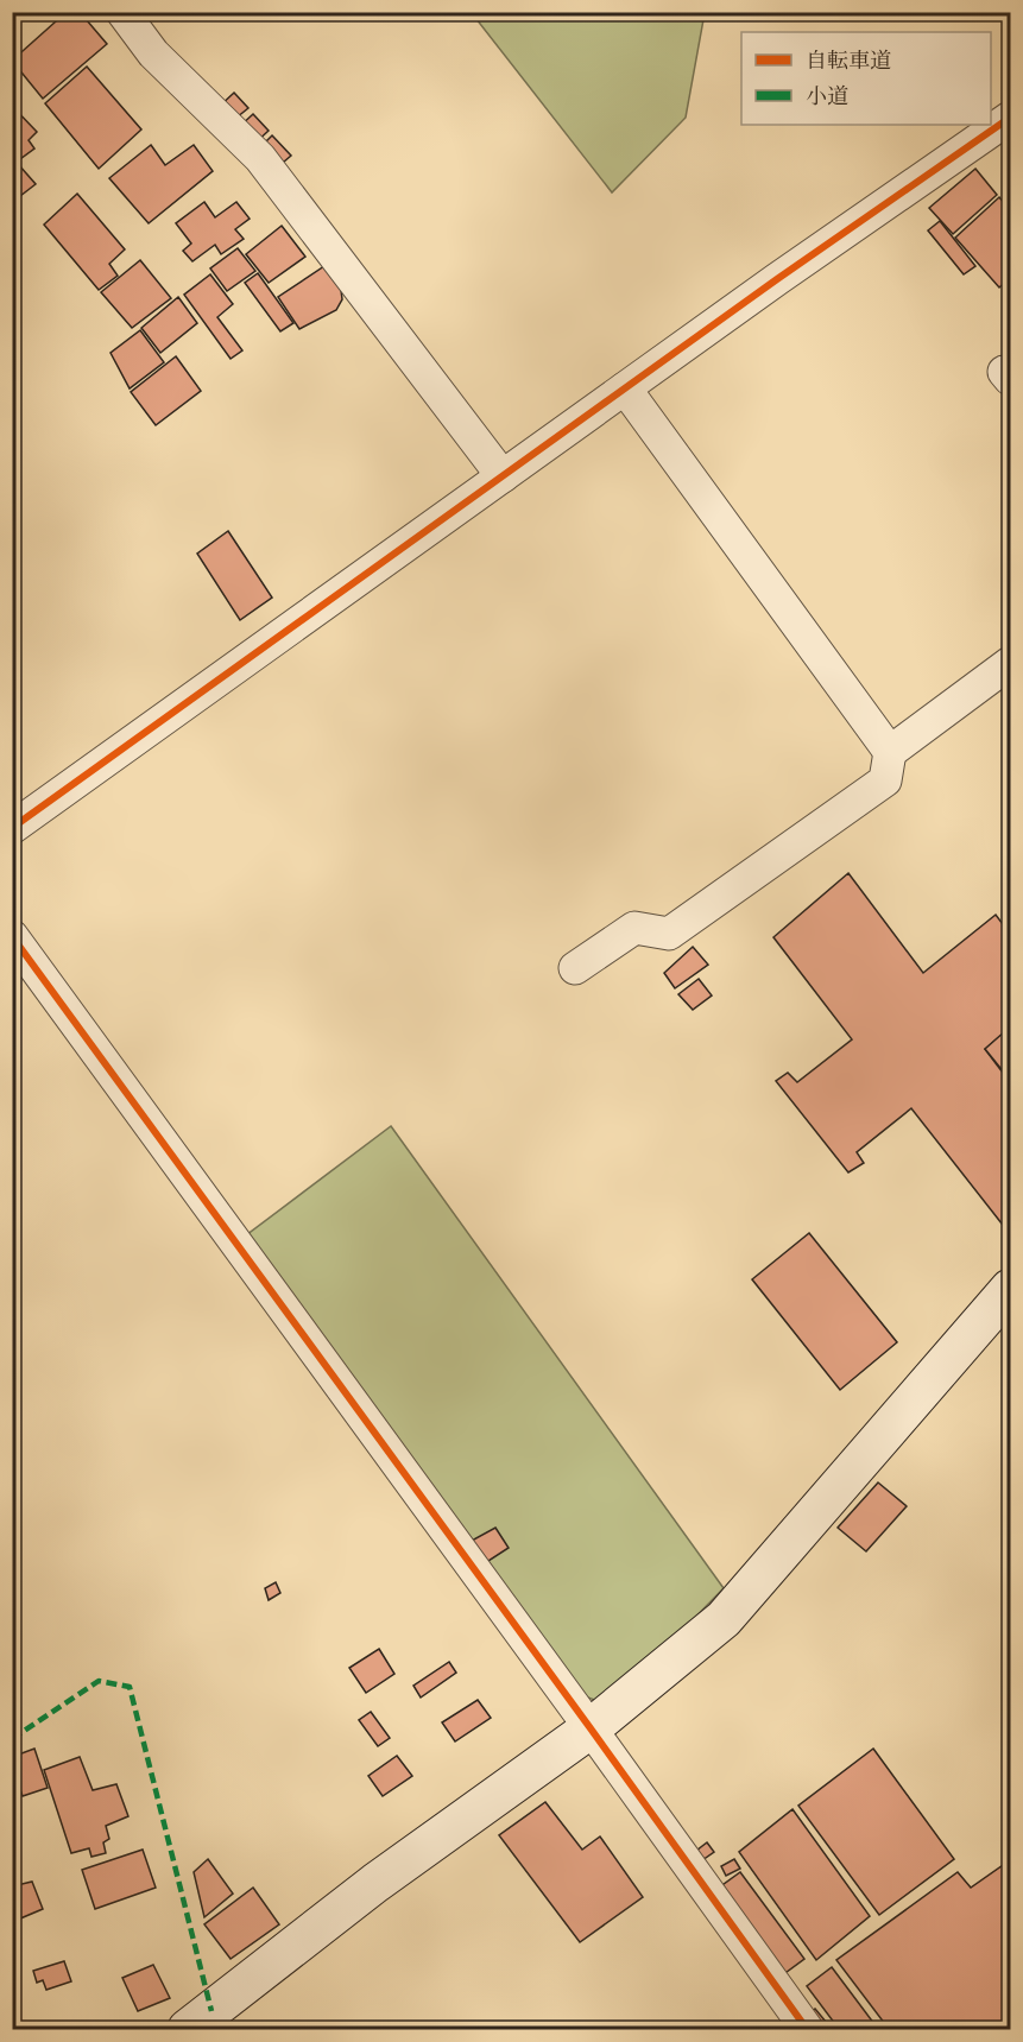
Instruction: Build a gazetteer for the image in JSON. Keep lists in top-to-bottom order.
{
  "legend": ["自転車道", "小道"]
}
